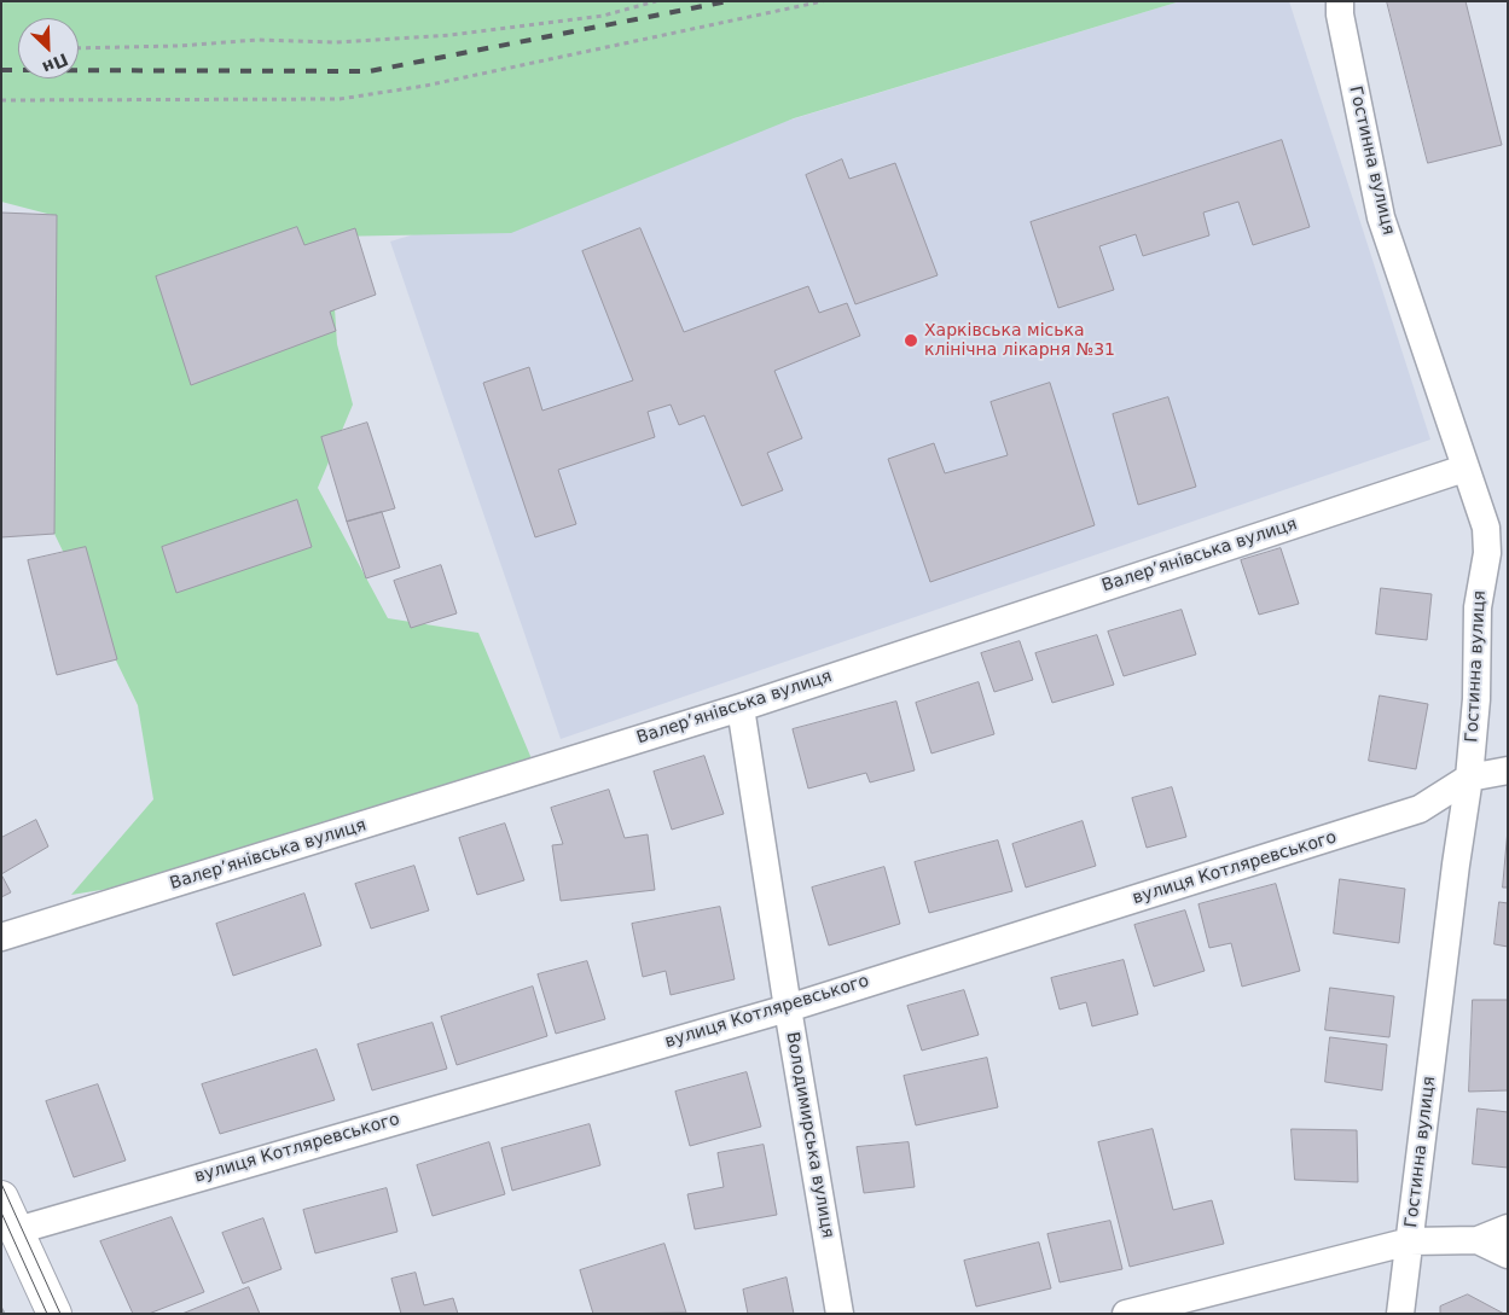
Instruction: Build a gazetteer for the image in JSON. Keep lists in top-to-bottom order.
{
  "streets": {
    "street": [
      "Гостинна вулиця",
      "Валер’янівська вулиця",
      "вулиця Котляревського",
      "Володимирська вулиця"
    ]
  },
  "crossings": [
    ["Гостинна вулиця", "Валер’янівська вулиця"],
    ["Гостинна вулиця", "вулиця Котляревського"],
    ["Валер’янівська вулиця", "Володимирська вулиця"],
    ["вулиця Котляревського", "Володимирська вулиця"]
  ],
  "places": ["Харківська міська клінічна лікарня №31"],
  "north": "bottom right"
}
